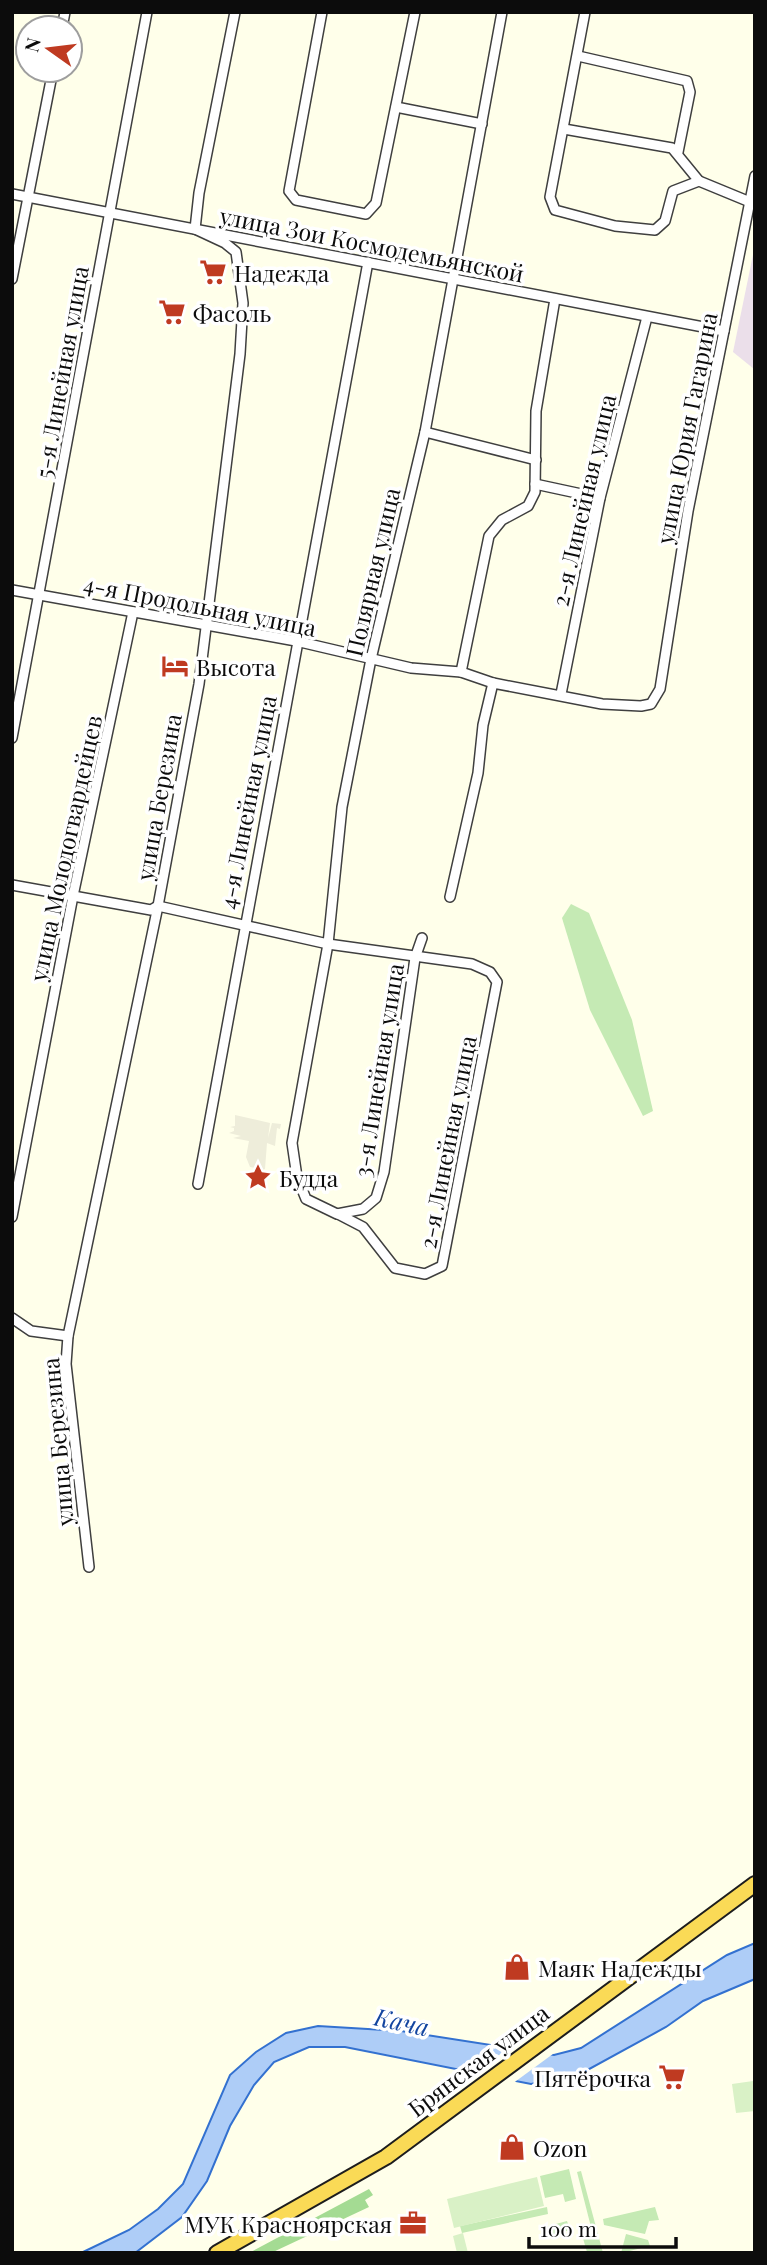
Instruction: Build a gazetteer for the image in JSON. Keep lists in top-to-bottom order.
{
  "streets": {
    "highway": ["Брянская улица"],
    "street": [
      "улица Зои Космодемьянской",
      "5-я Линейная улица",
      "улица Юрия Гагарина",
      "2-я Линейная улица",
      "Полярная улица",
      "4-я Продольная улица",
      "улица Березина",
      "4-я Линейная улица",
      "улица Молодогвардейцев",
      "3-я Линейная улица"
    ]
  },
  "crossings": [
    ["улица Зои Космодемьянской", "5-я Линейная улица"],
    ["улица Зои Космодемьянской", "улица Юрия Гагарина"],
    ["улица Зои Космодемьянской", "2-я Линейная улица"],
    ["улица Зои Космодемьянской", "Полярная улица"],
    ["улица Зои Космодемьянской", "улица Березина"],
    ["улица Зои Космодемьянской", "4-я Линейная улица"],
    ["5-я Линейная улица", "4-я Продольная улица"],
    ["улица Юрия Гагарина", "4-я Продольная улица"],
    ["2-я Линейная улица", "Полярная улица"],
    ["2-я Линейная улица", "4-я Продольная улица"],
    ["2-я Линейная улица", "3-я Линейная улица"],
    ["Полярная улица", "4-я Продольная улица"],
    ["Полярная улица", "3-я Линейная улица"],
    ["4-я Продольная улица", "улица Березина"],
    ["4-я Продольная улица", "4-я Линейная улица"],
    ["4-я Продольная улица", "улица Молодогвардейцев"]
  ],
  "water": ["Кача"],
  "places": {
    "supermarket": ["Надежда", "Фасоль", "Пятёрочка"],
    "hotel": ["Высота"],
    "place": ["Будда"],
    "shop": ["Маяк Надежды", "Ozon"],
    "office": ["МУК Красноярская"]
  },
  "scale_bar": "100 m",
  "north": "left"
}
